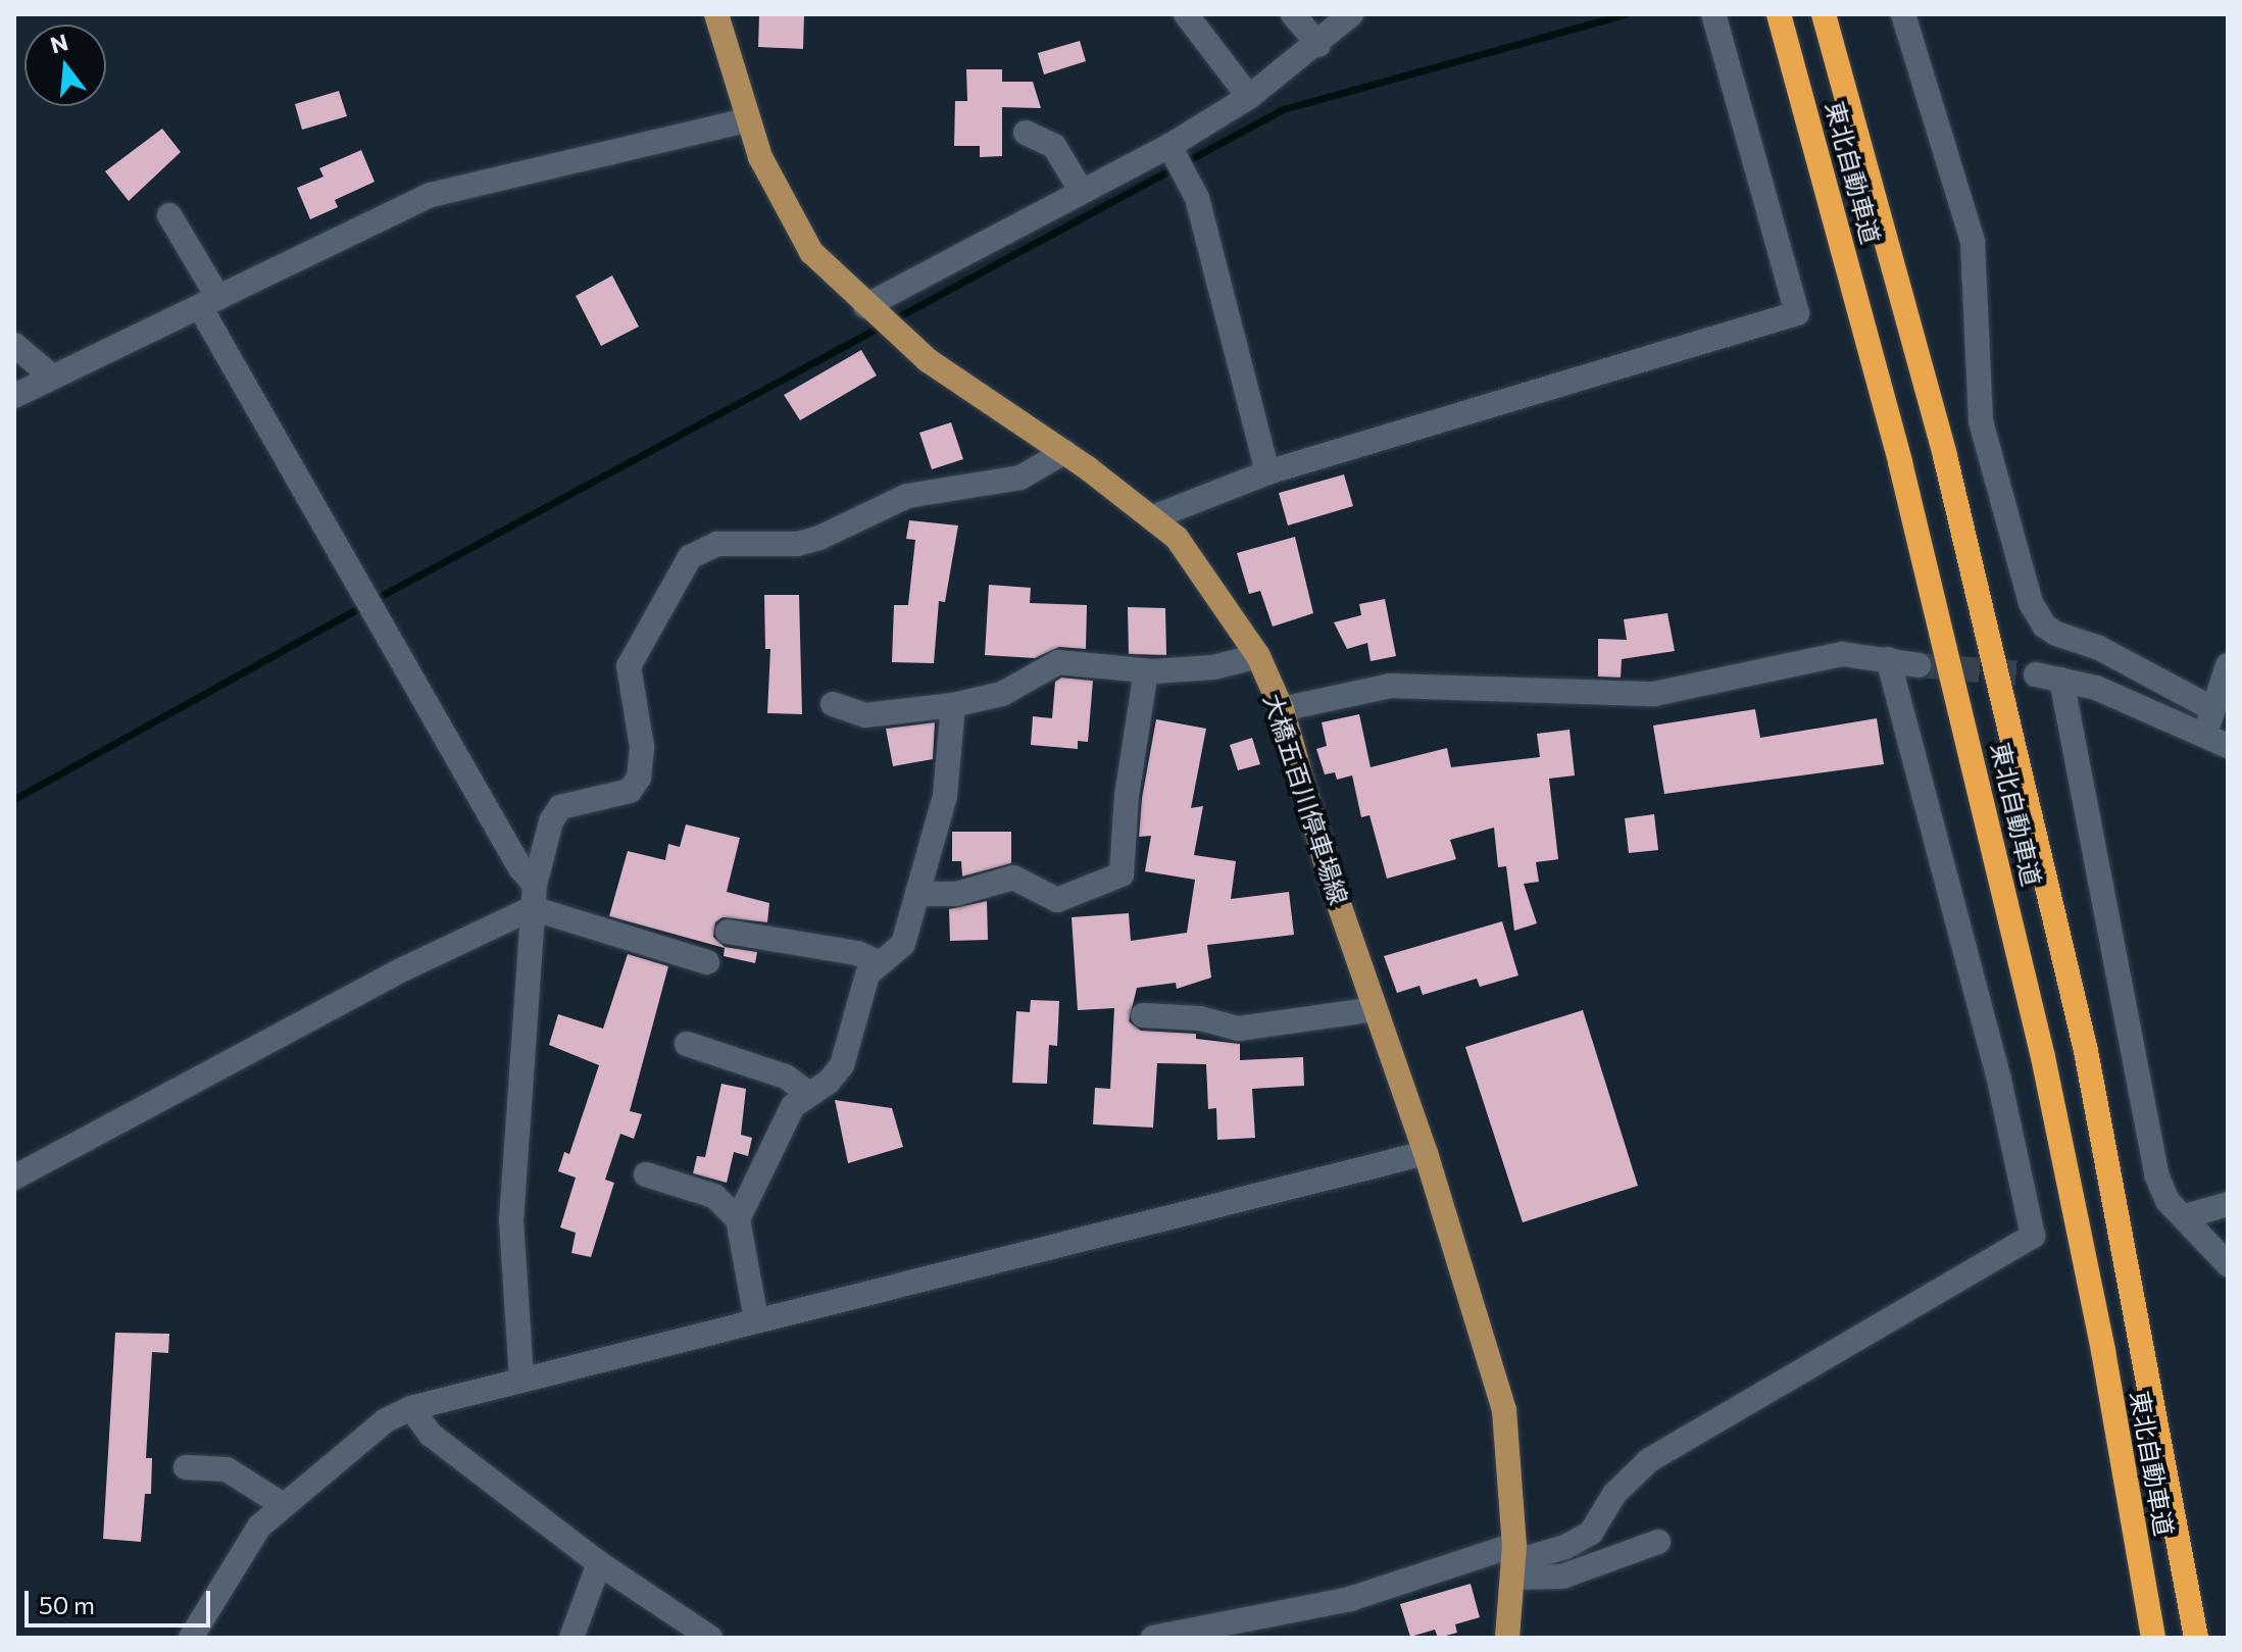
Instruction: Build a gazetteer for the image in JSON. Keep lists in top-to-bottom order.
{
  "streets": {
    "highway": ["東北自動車道"],
    "main road": ["大橋五百川停車場線"]
  },
  "scale_bar": "50 m",
  "north": "top"
}
